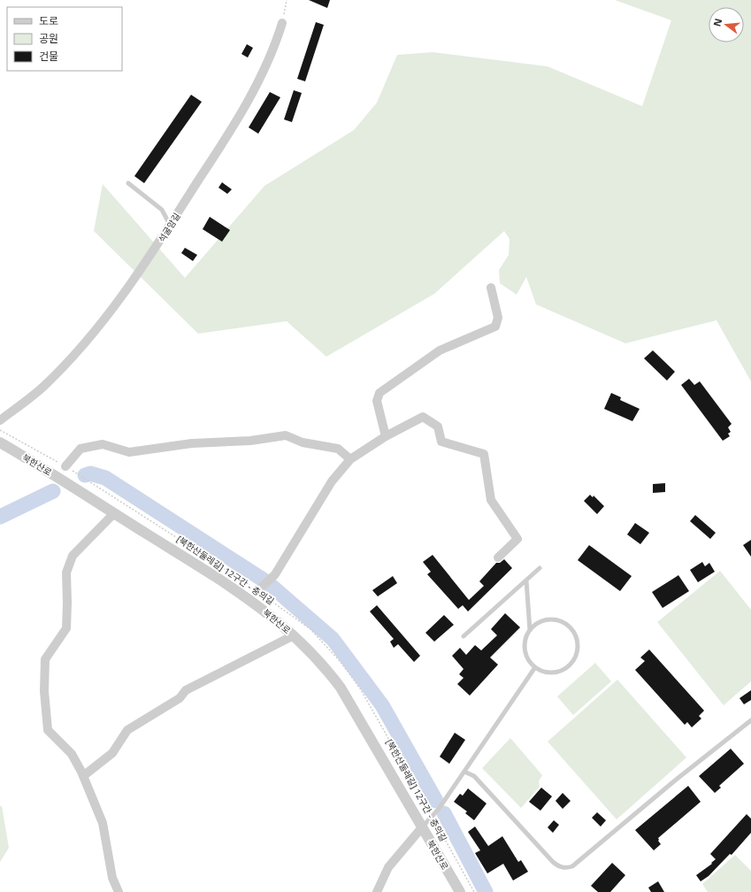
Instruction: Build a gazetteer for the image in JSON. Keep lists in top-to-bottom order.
{
  "streets": {
    "street": ["석굴암길", "북한산로"],
    "path": ["[북한산둘레길] 12구간 - 충의길"]
  },
  "legend": ["도로", "공원", "건물"],
  "north": "left"
}
